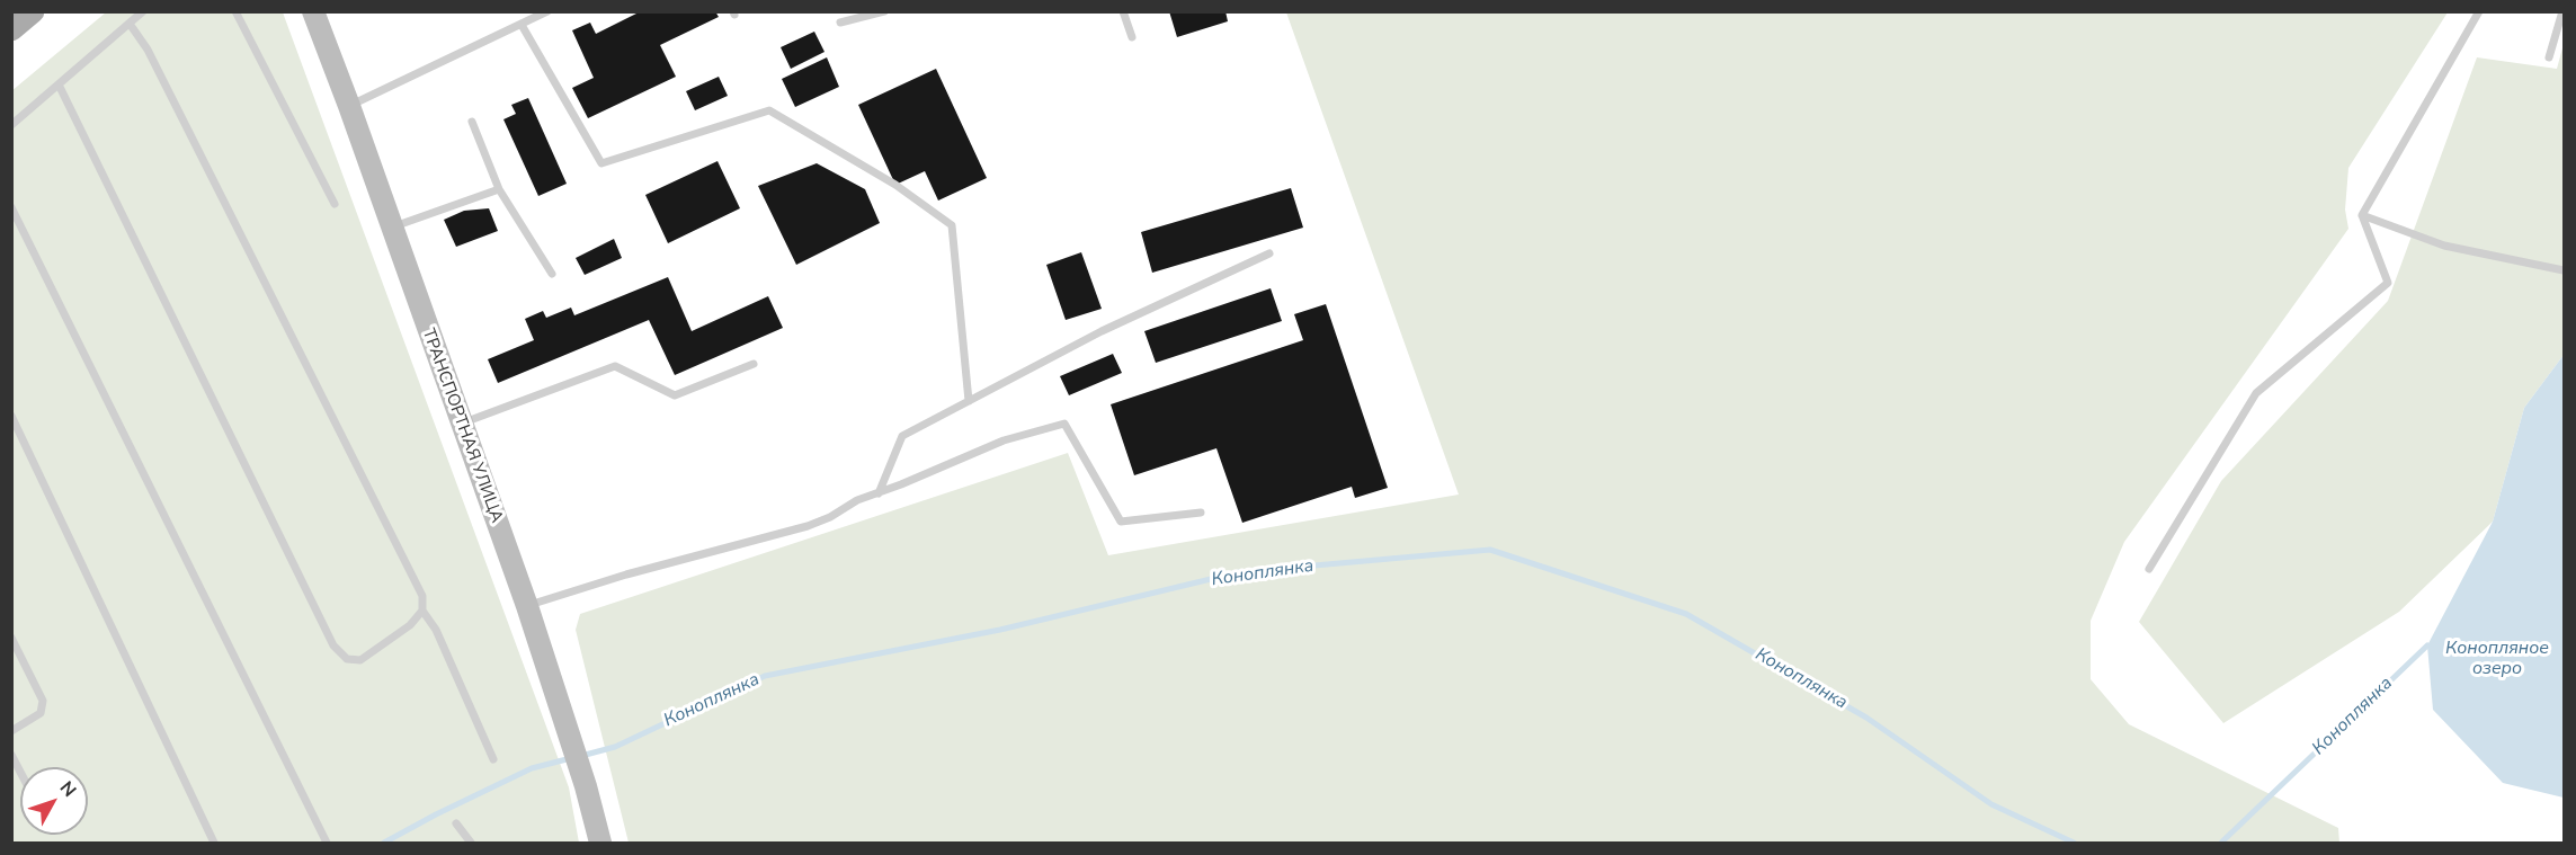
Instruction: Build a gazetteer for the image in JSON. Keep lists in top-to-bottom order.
{
  "streets": {
    "main road": ["ТРАНСПОРТНАЯ УЛИЦА"]
  },
  "water": ["Коноплянка", "Конопляное озеро"],
  "north": "top right"
}
